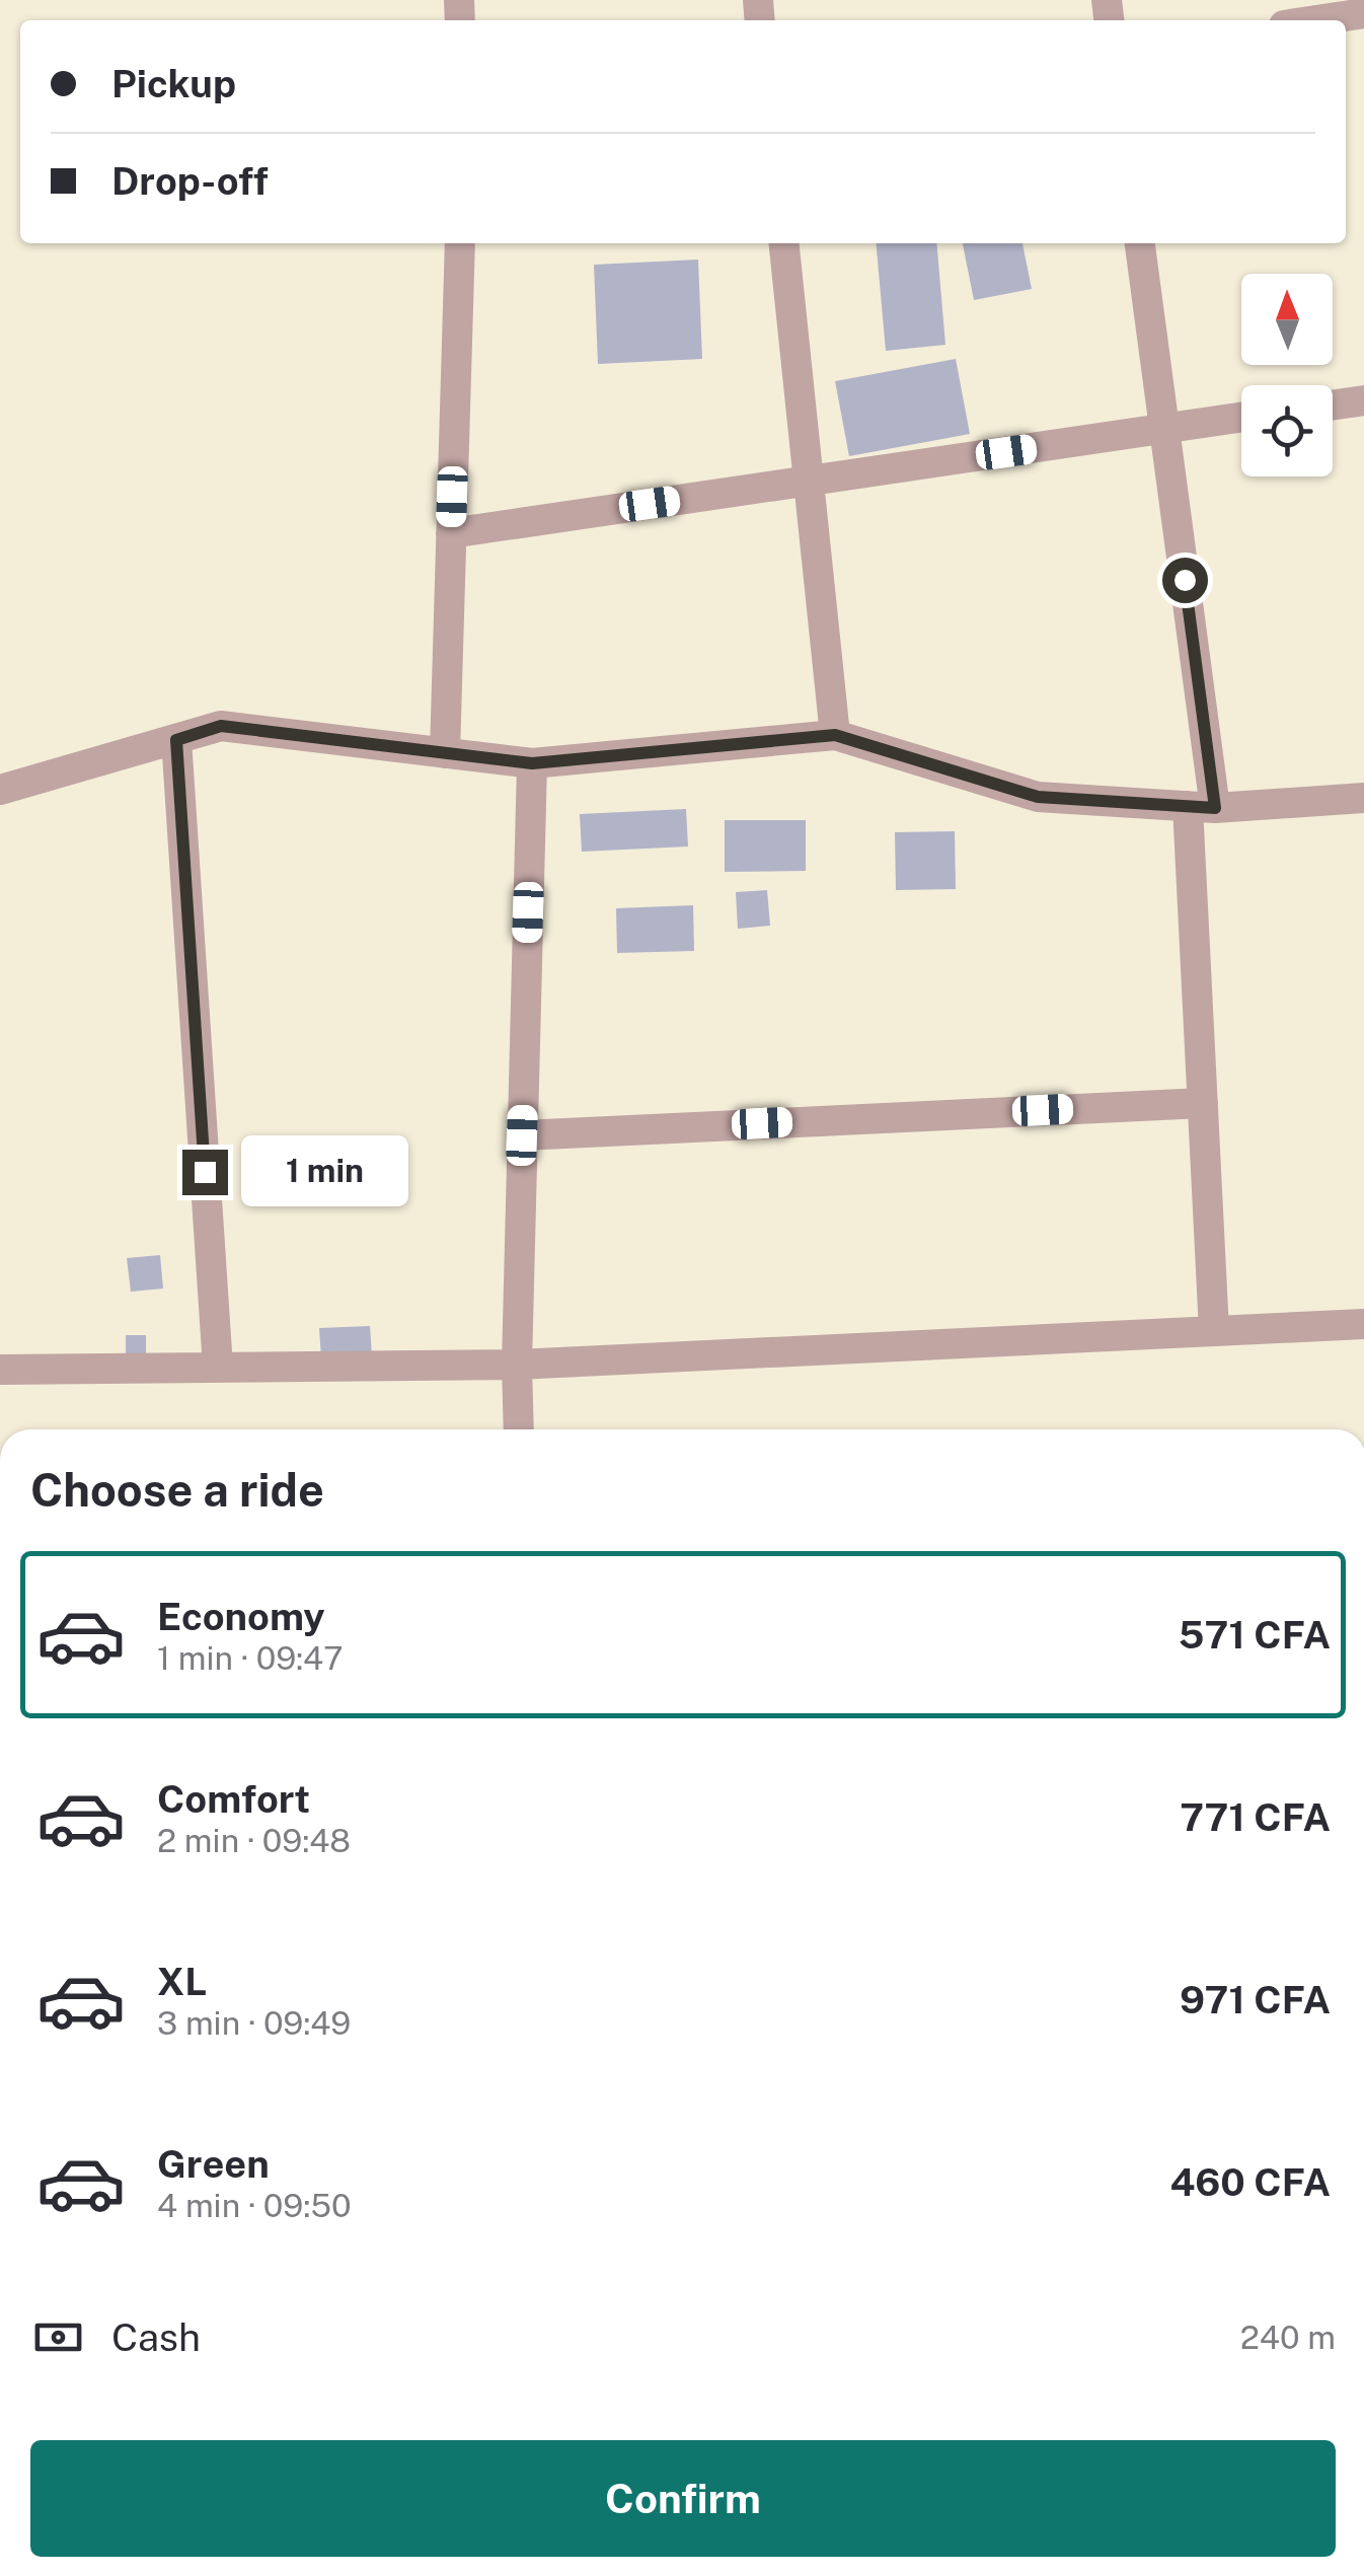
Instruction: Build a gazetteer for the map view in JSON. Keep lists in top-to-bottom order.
{
  "north": "top",
  "page": {
    "banner": ["Pickup", "Drop-off"],
    "bubble": "1 min",
    "heading": "Choose a ride",
    "list": [
      {
        "name": "Economy",
        "note": "1 min · 09:47",
        "value": "571 CFA"
      },
      {
        "name": "Comfort",
        "note": "2 min · 09:48",
        "value": "771 CFA"
      },
      {
        "name": "XL",
        "note": "3 min · 09:49",
        "value": "971 CFA"
      },
      {
        "name": "Green",
        "note": "4 min · 09:50",
        "value": "460 CFA"
      }
    ],
    "pay": ["Cash", "240 m"],
    "buttons": "Confirm"
  }
}
